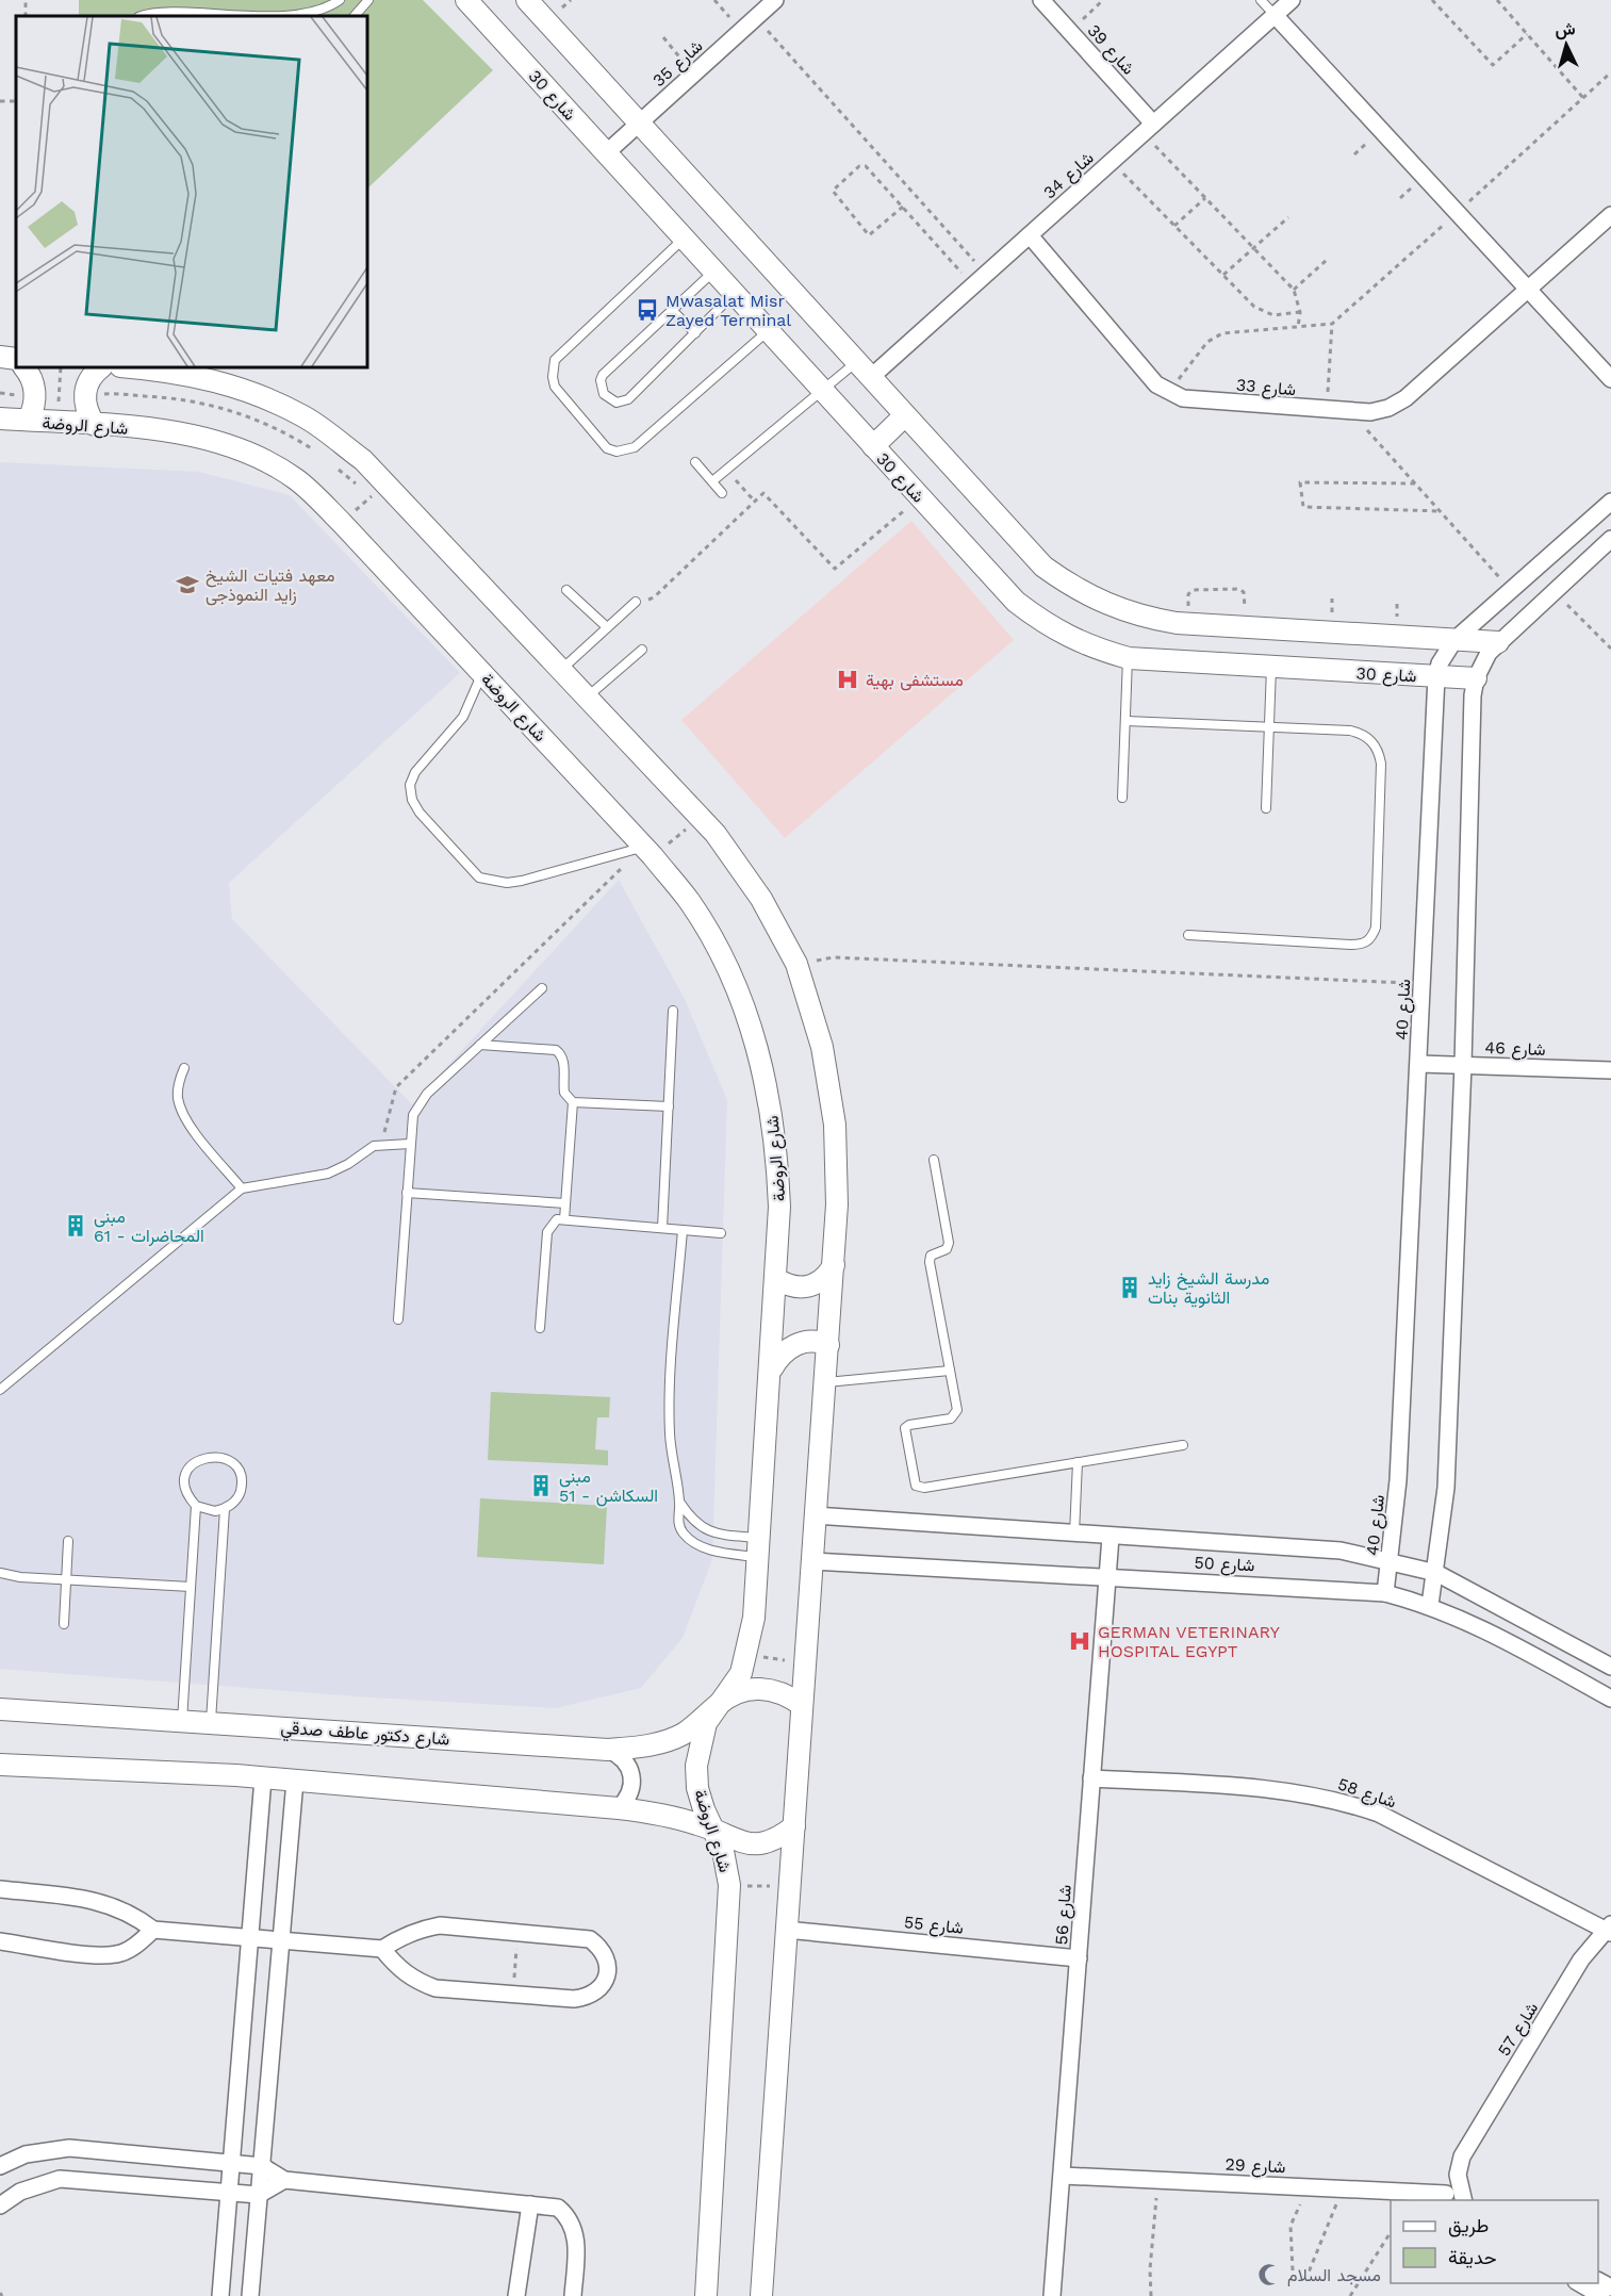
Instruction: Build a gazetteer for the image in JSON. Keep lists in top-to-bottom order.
{
  "streets": {
    "street": [
      "شارع 39",
      "شارع 35",
      "شارع 30",
      "شارع 34",
      "شارع 33",
      "شارع الروضة",
      "شارع 40",
      "شارع 46",
      "شارع 50",
      "شارع دكتور عاطف صدقي",
      "شارع 58",
      "شارع 56",
      "شارع 55",
      "شارع 57",
      "شارع 29"
    ]
  },
  "crossings": [
    ["شارع 39", "شارع 34"],
    ["شارع 35", "شارع 30"],
    ["شارع 30", "شارع 40"],
    ["شارع الروضة", "شارع دكتور عاطف صدقي"],
    ["شارع 40", "شارع 46"],
    ["شارع 40", "شارع 50"],
    ["شارع 50", "شارع 56"],
    ["شارع 58", "شارع 56"],
    ["شارع 58", "شارع 57"],
    ["شارع 56", "شارع 55"],
    ["شارع 56", "شارع 29"],
    ["شارع 57", "شارع 29"]
  ],
  "places": {
    "bus stop": ["Mwasalat Misr Zayed Terminal"],
    "school or university": ["معهد فتيات الشيخ زايد النموذجى"],
    "hospital": ["مستشفى بهية", "GERMAN VETERINARY HOSPITAL EGYPT"],
    "building": ["مبنى المحاضرات - 61", "مدرسة الشيخ زايد الثانوية بنات", "مبنى السكاشن - 51"],
    "mosque": ["مسجد السلام"]
  },
  "legend": ["طريق", "حديقة"],
  "north": "top"
}
